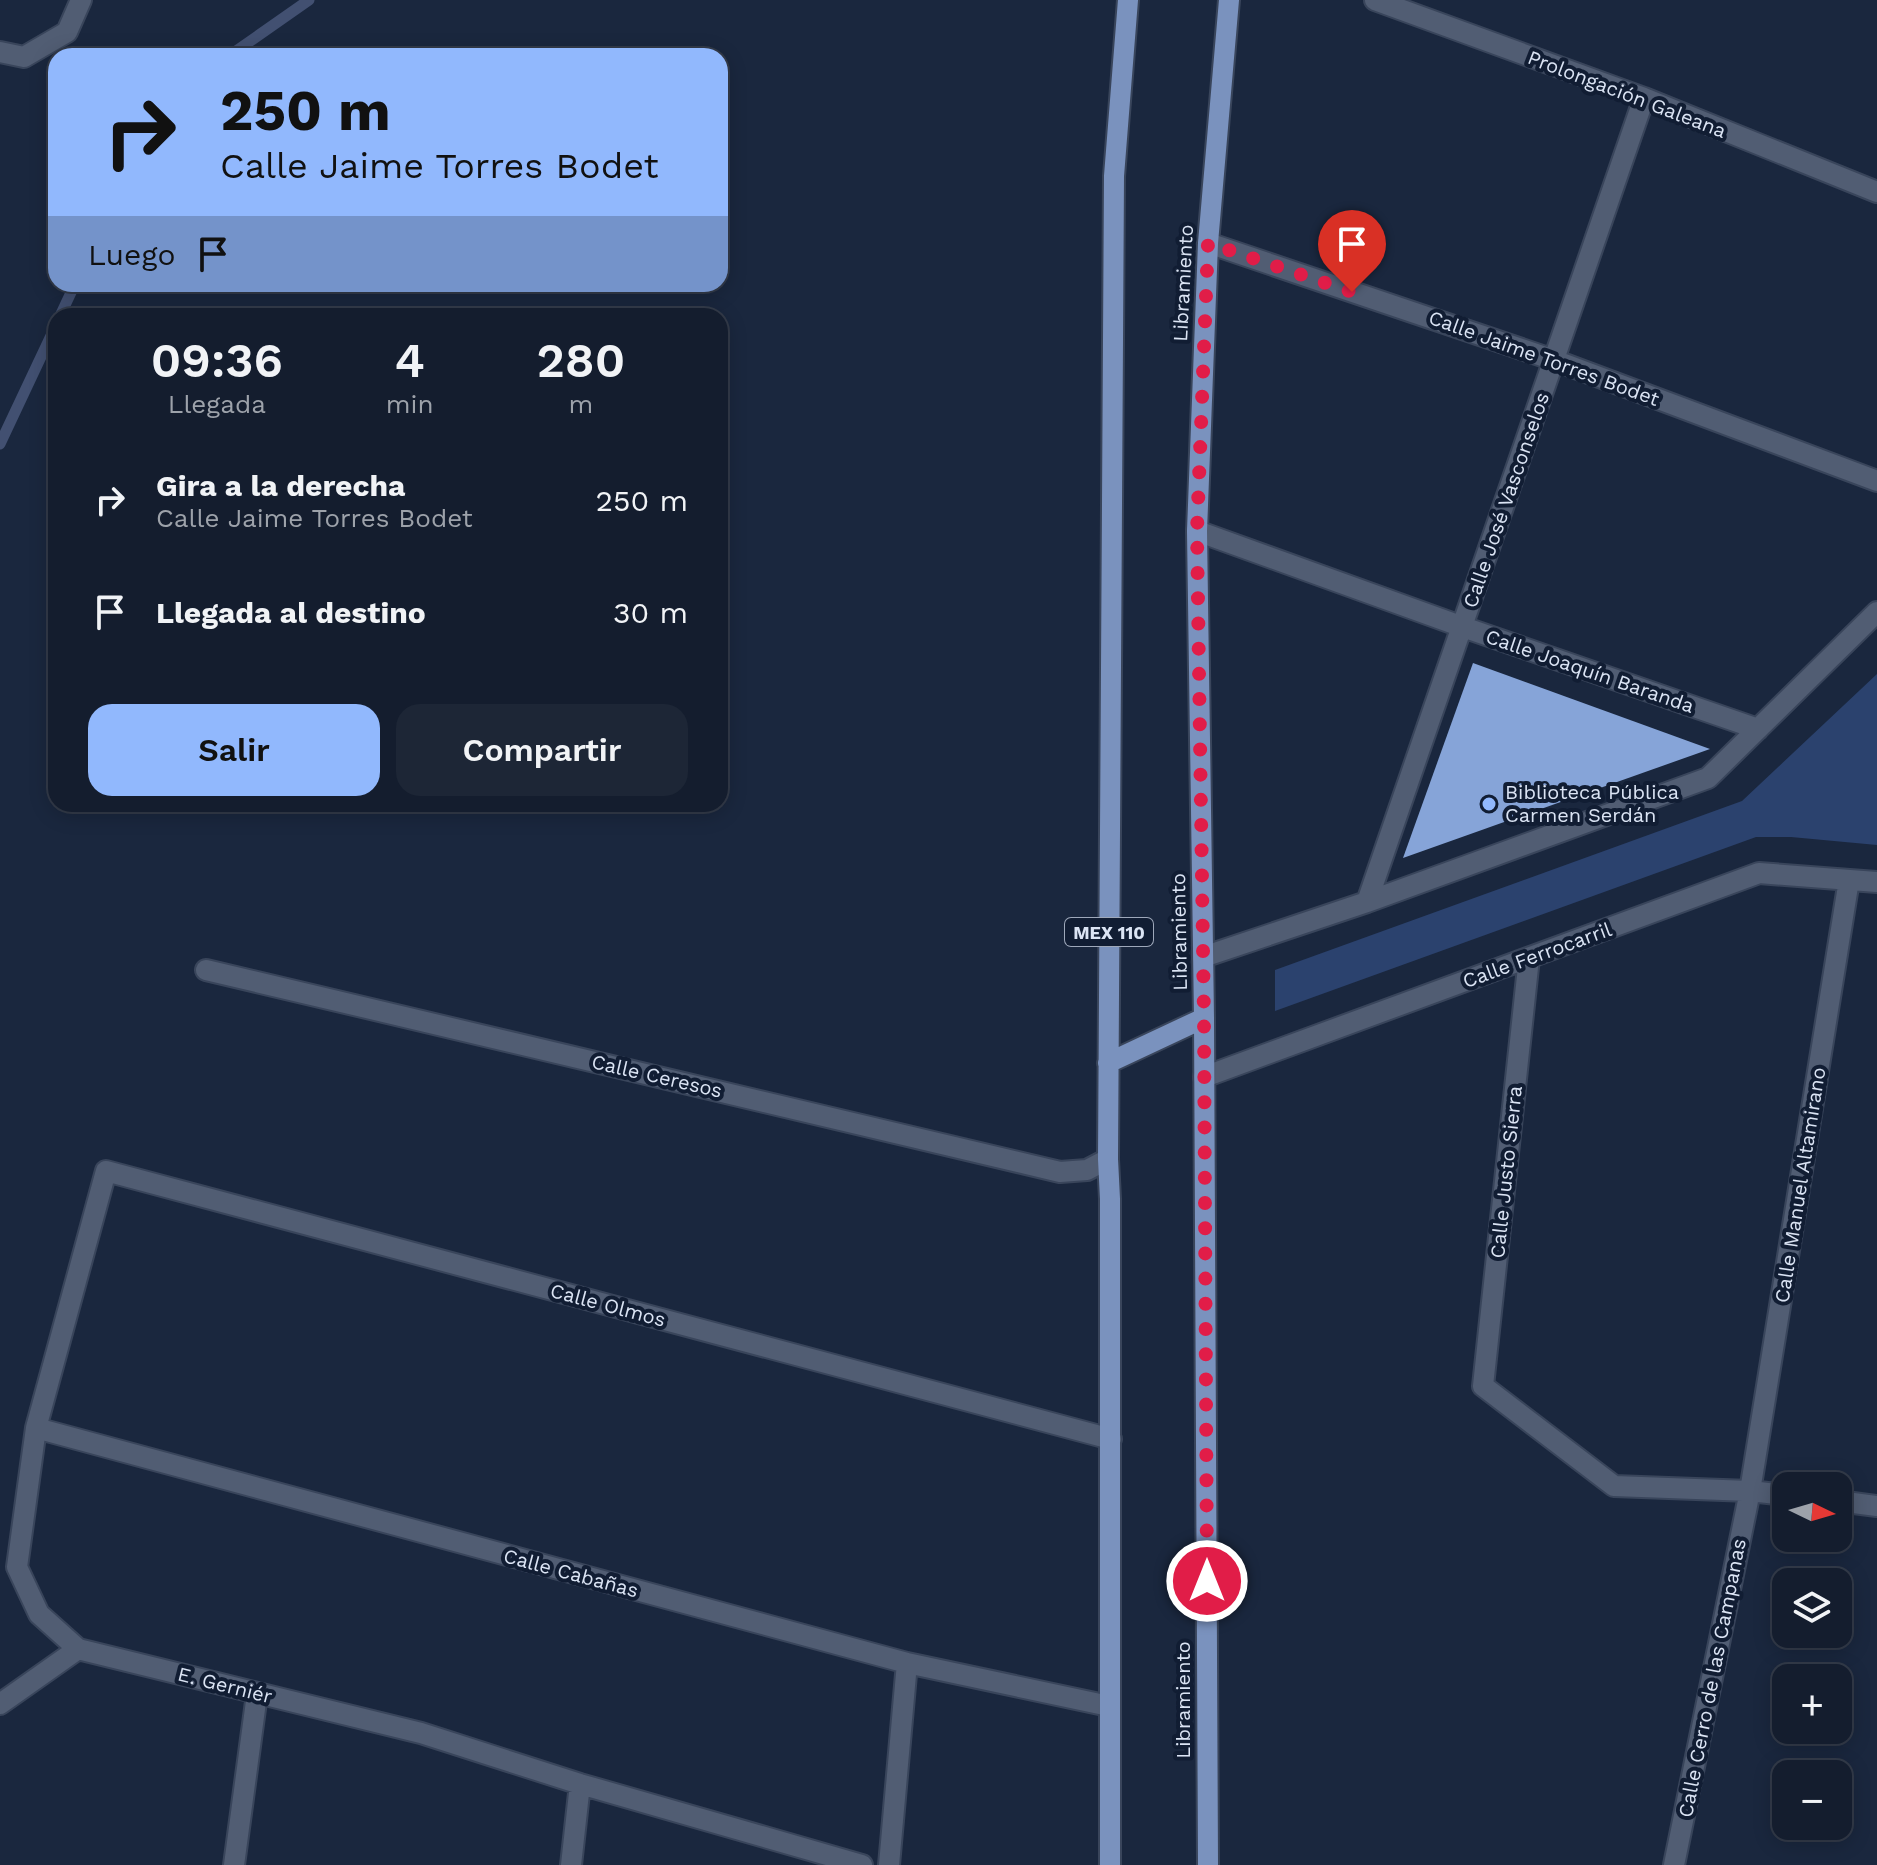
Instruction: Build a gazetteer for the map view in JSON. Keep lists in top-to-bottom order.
{
  "streets": {
    "main road": ["Libramiento", "MEX 110"],
    "street": [
      "Prolongación Galeana",
      "Calle Jaime Torres Bodet",
      "Calle José Vasconselos",
      "Calle Joaquín Baranda",
      "Calle Ferrocarril",
      "Calle Ceresos",
      "Calle Justo Sierra",
      "Calle Manuel Altamirano",
      "Calle Olmos",
      "Calle Cabañas",
      "Calle Cerro de las Campanas",
      "E. Gerniér"
    ]
  },
  "crossings": [
    ["Prolongación Galeana", "Calle José Vasconselos"],
    ["Libramiento", "Calle Jaime Torres Bodet"],
    ["Libramiento", "Calle Joaquín Baranda"],
    ["Libramiento", "Calle Ferrocarril"],
    ["Calle Jaime Torres Bodet", "Calle José Vasconselos"],
    ["Calle José Vasconselos", "Calle Joaquín Baranda"],
    ["MEX 110", "Calle Ceresos"],
    ["MEX 110", "Calle Olmos"],
    ["MEX 110", "Calle Cabañas"],
    ["Calle Ferrocarril", "Calle Justo Sierra"],
    ["Calle Ferrocarril", "Calle Manuel Altamirano"],
    ["Calle Justo Sierra", "Calle Manuel Altamirano"],
    ["Calle Justo Sierra", "Calle Cerro de las Campanas"],
    ["Calle Manuel Altamirano", "Calle Cerro de las Campanas"],
    ["Calle Olmos", "E. Gerniér"],
    ["Calle Cabañas", "E. Gerniér"]
  ],
  "places": ["Biblioteca Pública Carmen Serdán"],
  "north": "right",
  "page": {
    "turn": ["250 m", "Calle Jaime Torres Bodet"],
    "then": "Luego",
    "eta": [
      "09:36",
      "Llegada",
      "4",
      "min",
      "280",
      "m"
    ],
    "list": [
      {
        "name": "Gira a la derecha",
        "note": "Calle Jaime Torres Bodet",
        "value": "250 m"
      },
      {
        "name": "Llegada al destino",
        "value": "30 m"
      }
    ],
    "buttons": ["Salir", "Compartir"],
    "map_buttons": ["+", "−"]
  }
}
